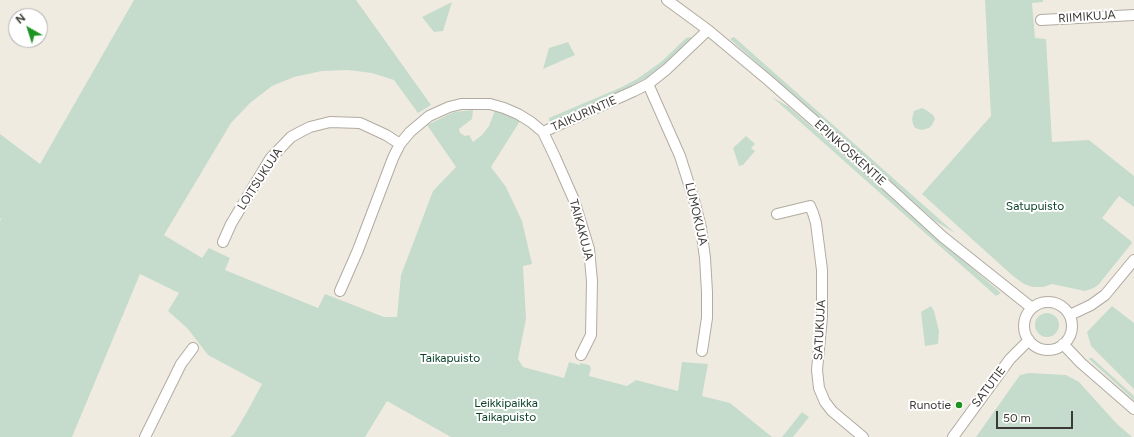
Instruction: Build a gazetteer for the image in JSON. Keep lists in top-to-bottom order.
{
  "streets": {
    "street": [
      "RIIMIKUJA",
      "TAIKURINTIE",
      "EPINKOSKENTIE",
      "LOITSUKUJA",
      "LUMOKUJA",
      "TAIKAKUJA",
      "SATUKUJA",
      "SATUTIE"
    ]
  },
  "crossings": [
    ["TAIKURINTIE", "EPINKOSKENTIE"],
    ["TAIKURINTIE", "LOITSUKUJA"],
    ["TAIKURINTIE", "LUMOKUJA"],
    ["TAIKURINTIE", "TAIKAKUJA"],
    ["EPINKOSKENTIE", "SATUTIE"]
  ],
  "parks": ["Satupuisto", "Taikapuisto", "Leikkipaikka Taikapuisto"],
  "places": ["Runotie"],
  "scale_bar": "50 m",
  "north": "top left"
}
